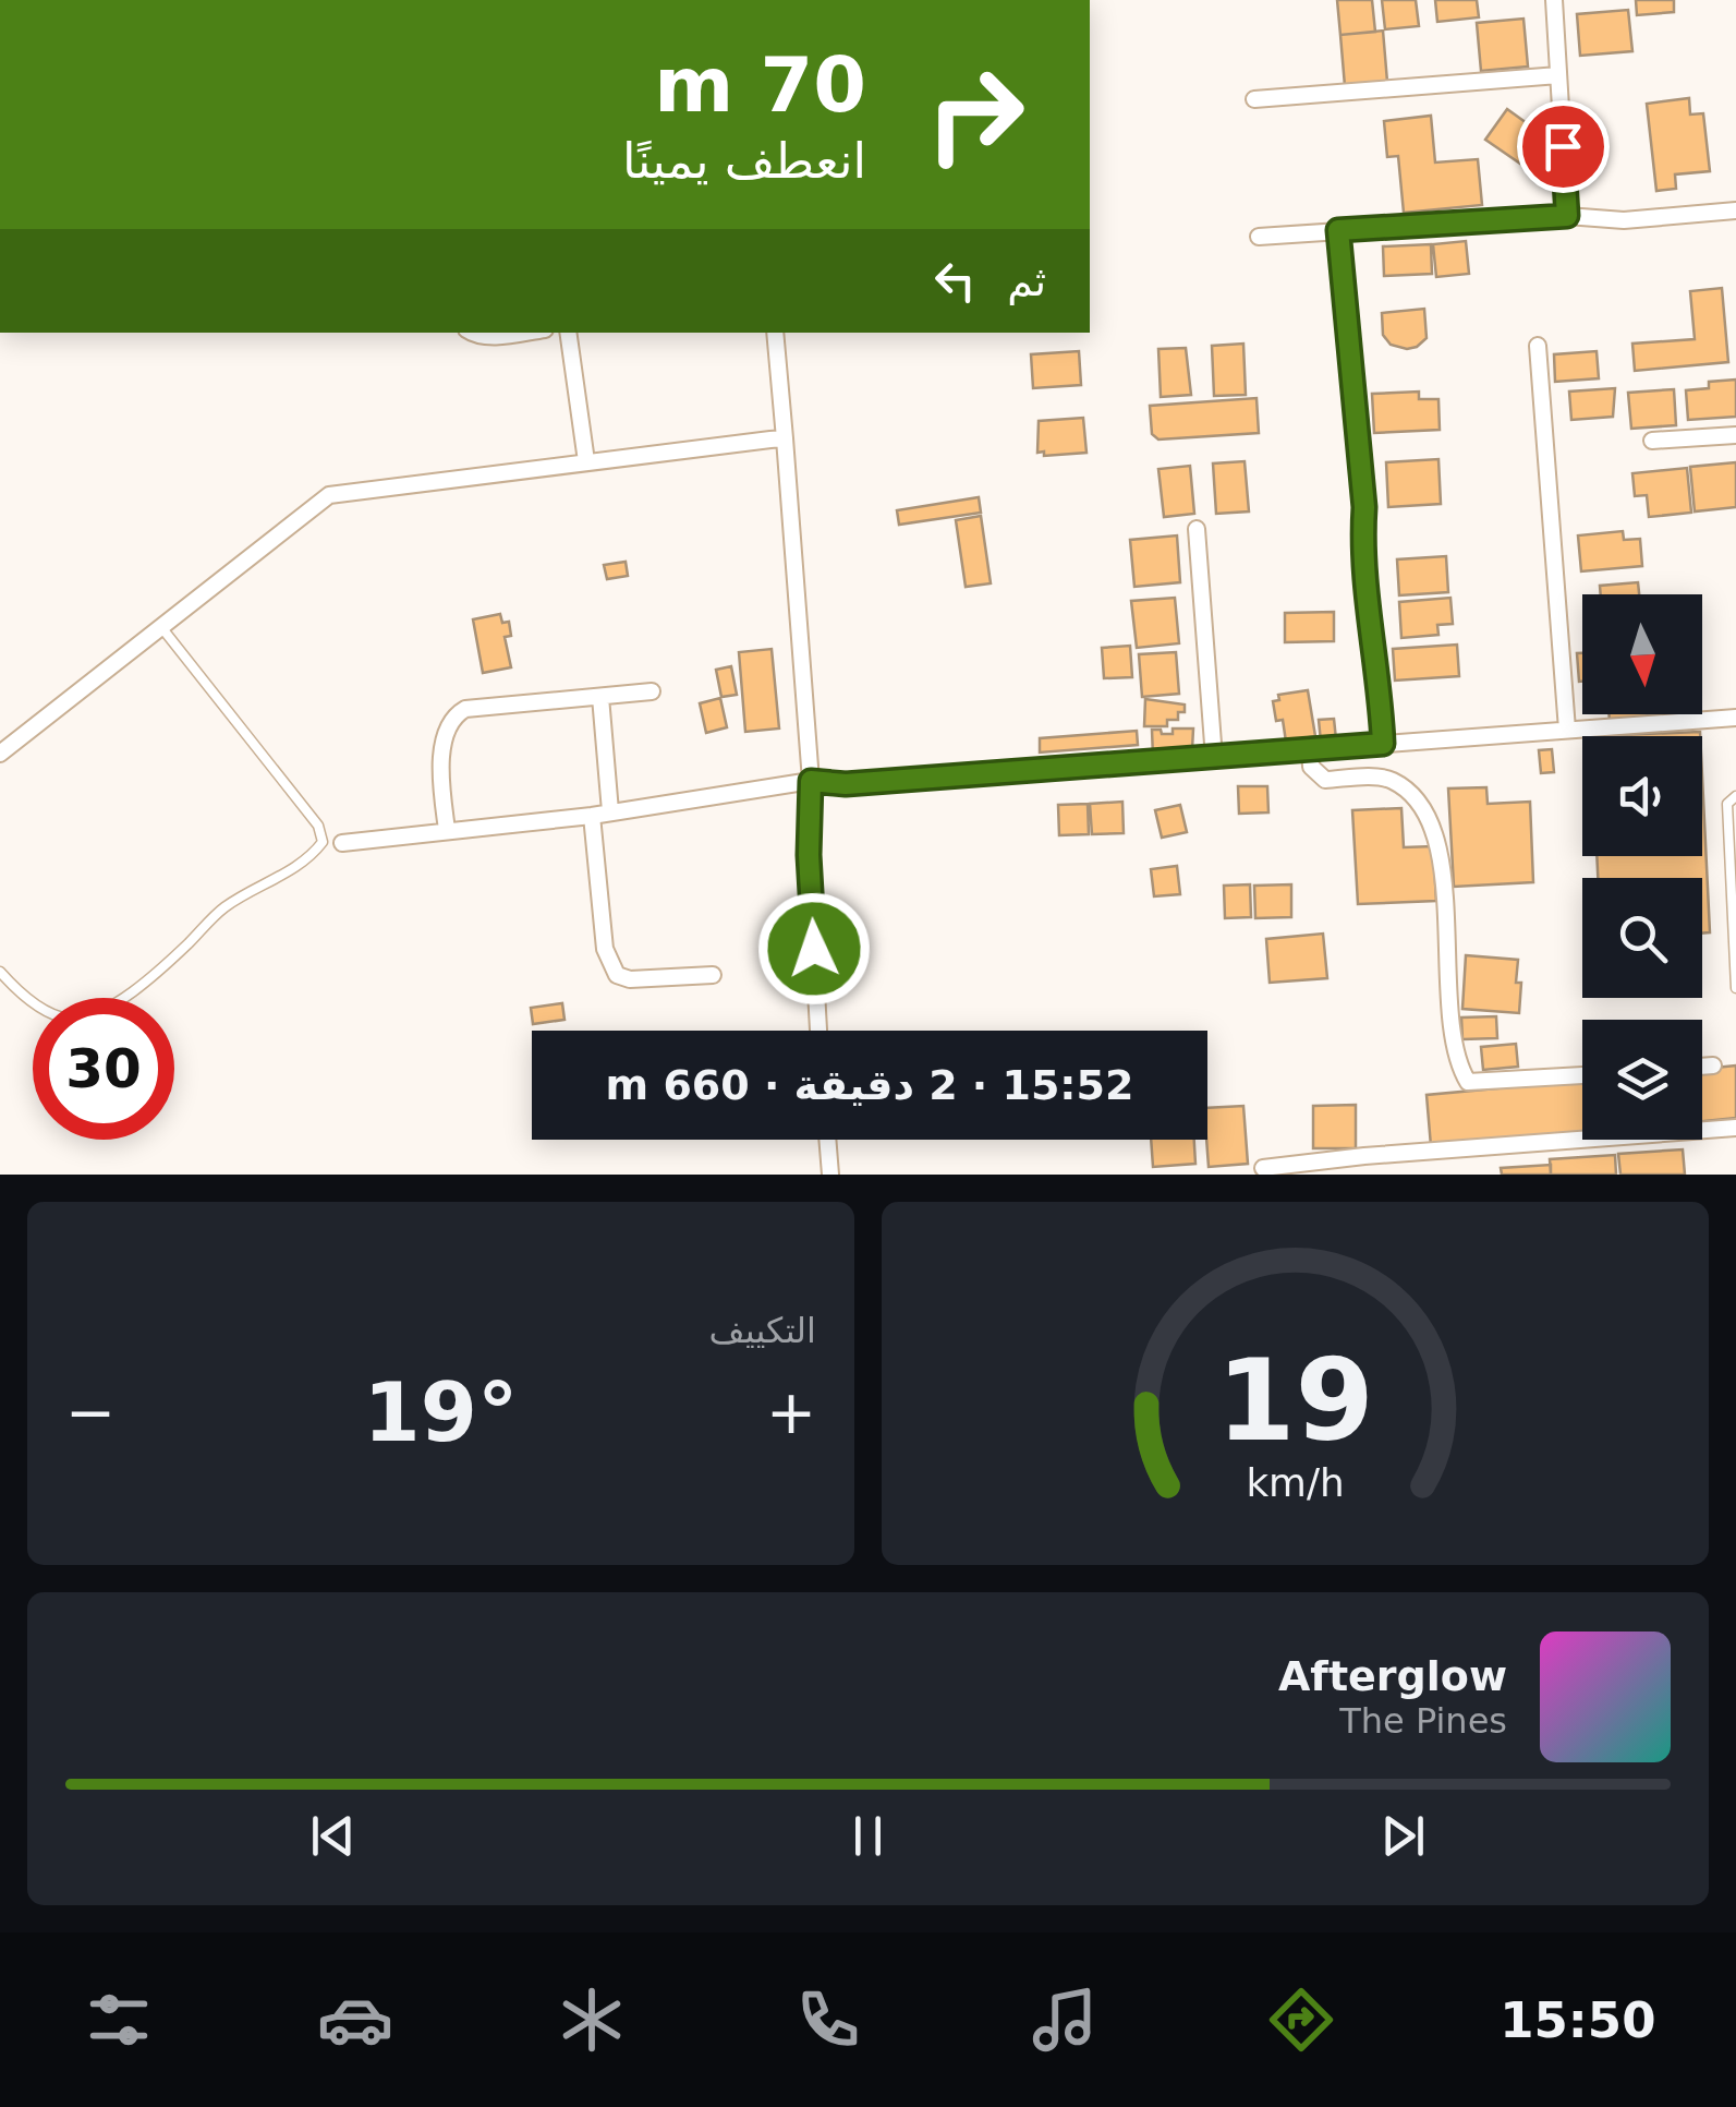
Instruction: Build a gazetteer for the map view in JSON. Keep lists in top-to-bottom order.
{
  "north": "bottom",
  "page": {
    "turn": ["70 m", "انعطف يمينًا"],
    "then": "ثم",
    "limit": "30",
    "trip": "15:52 · 2 دقيقة · 660 m",
    "tile": "التكييف",
    "heat": ["−", "19°", "+"],
    "song": ["Afterglow", "The Pines"],
    "tabs": "15:50",
    "gauge": ["19", "km/h"]
  }
}
